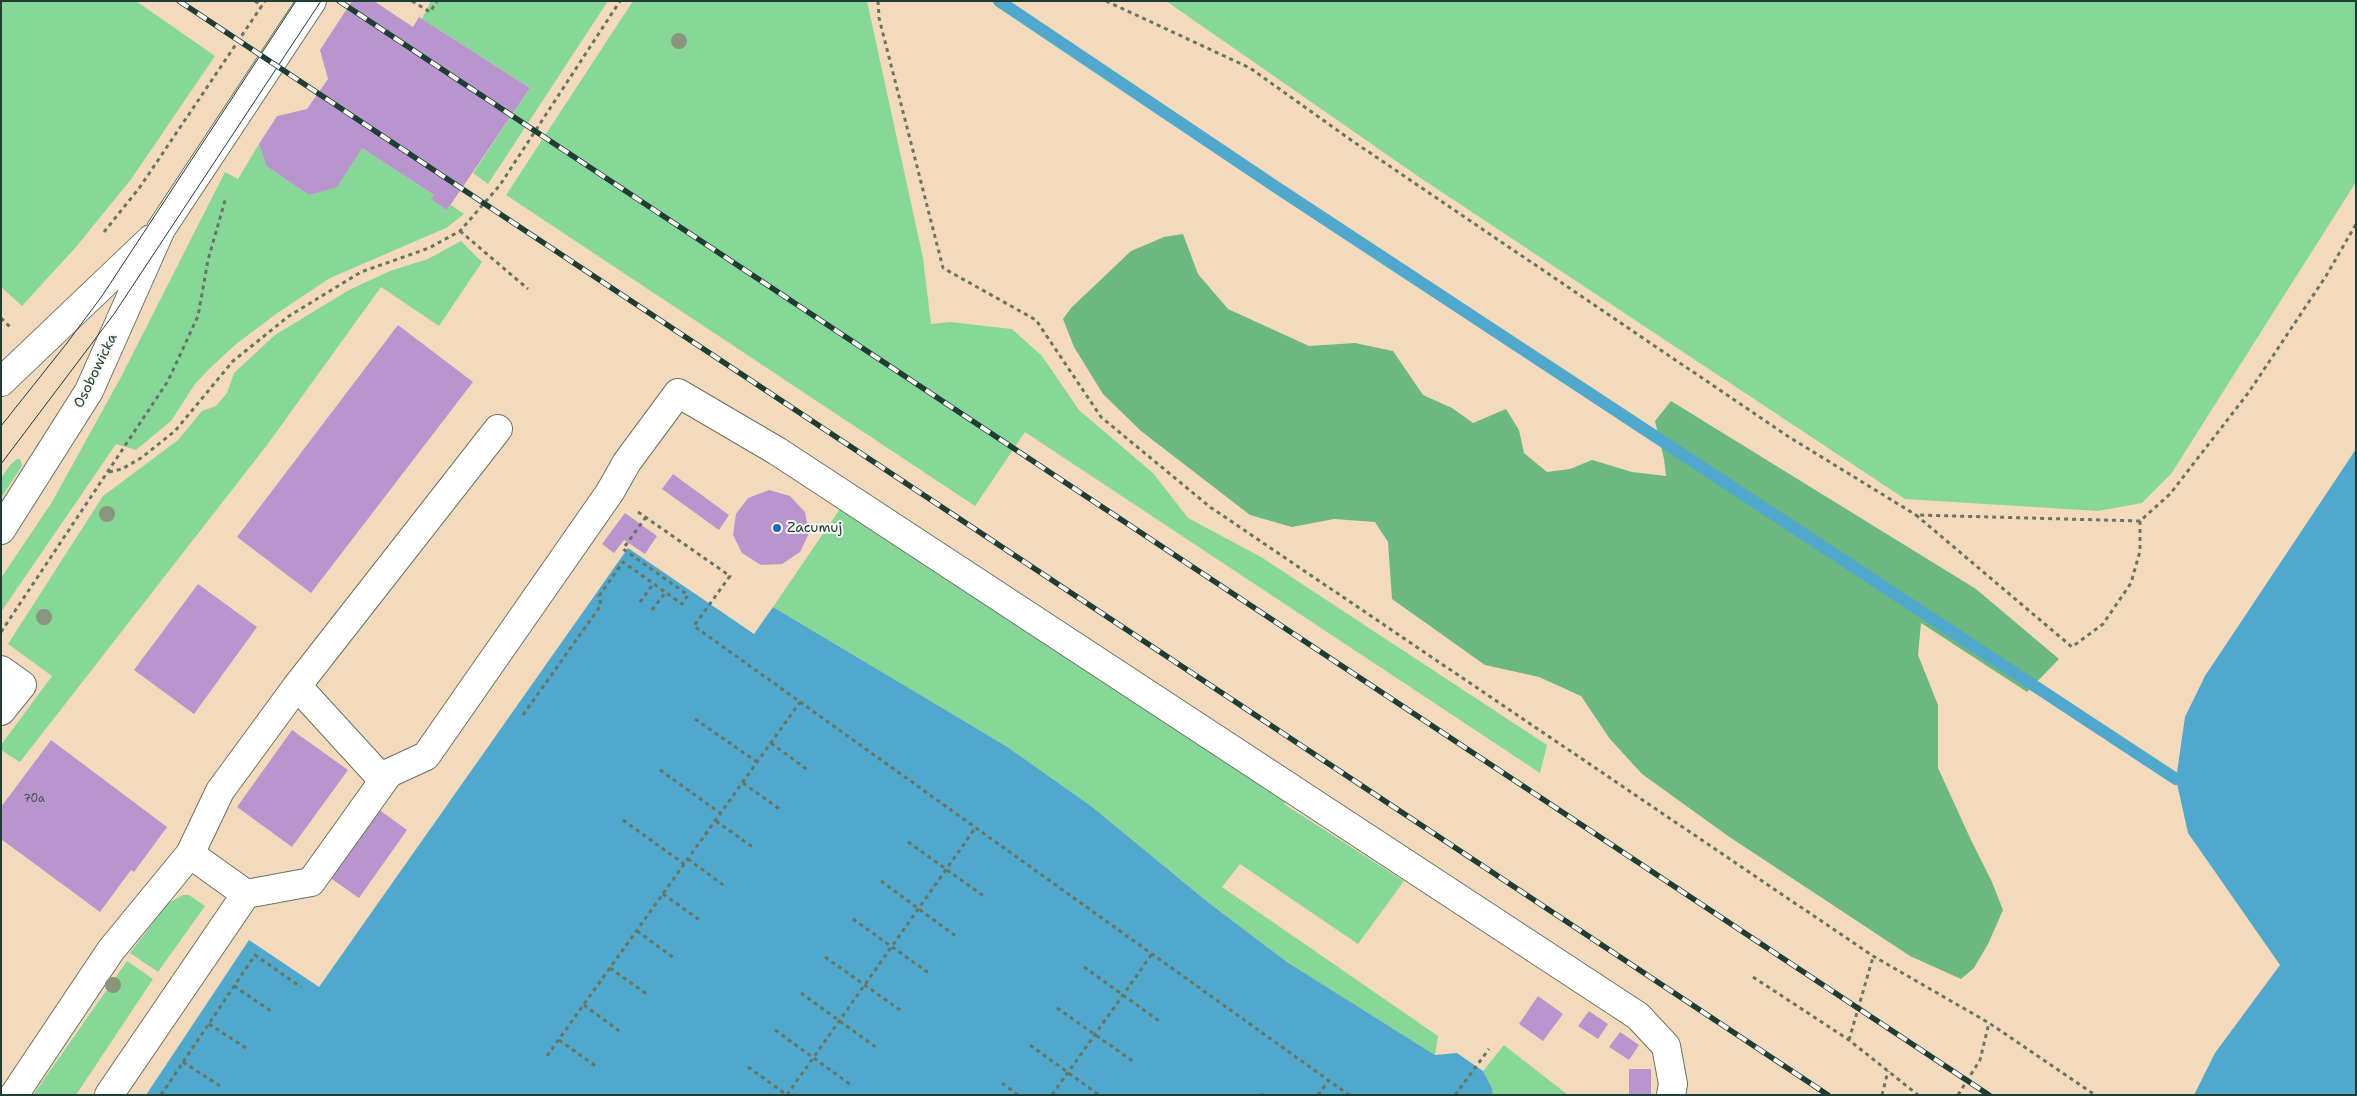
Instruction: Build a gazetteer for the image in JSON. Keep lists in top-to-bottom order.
{
  "streets": {
    "street": ["Osobowicka"]
  },
  "places": ["Zacumuj"],
  "house_numbers": ["70a"]
}
